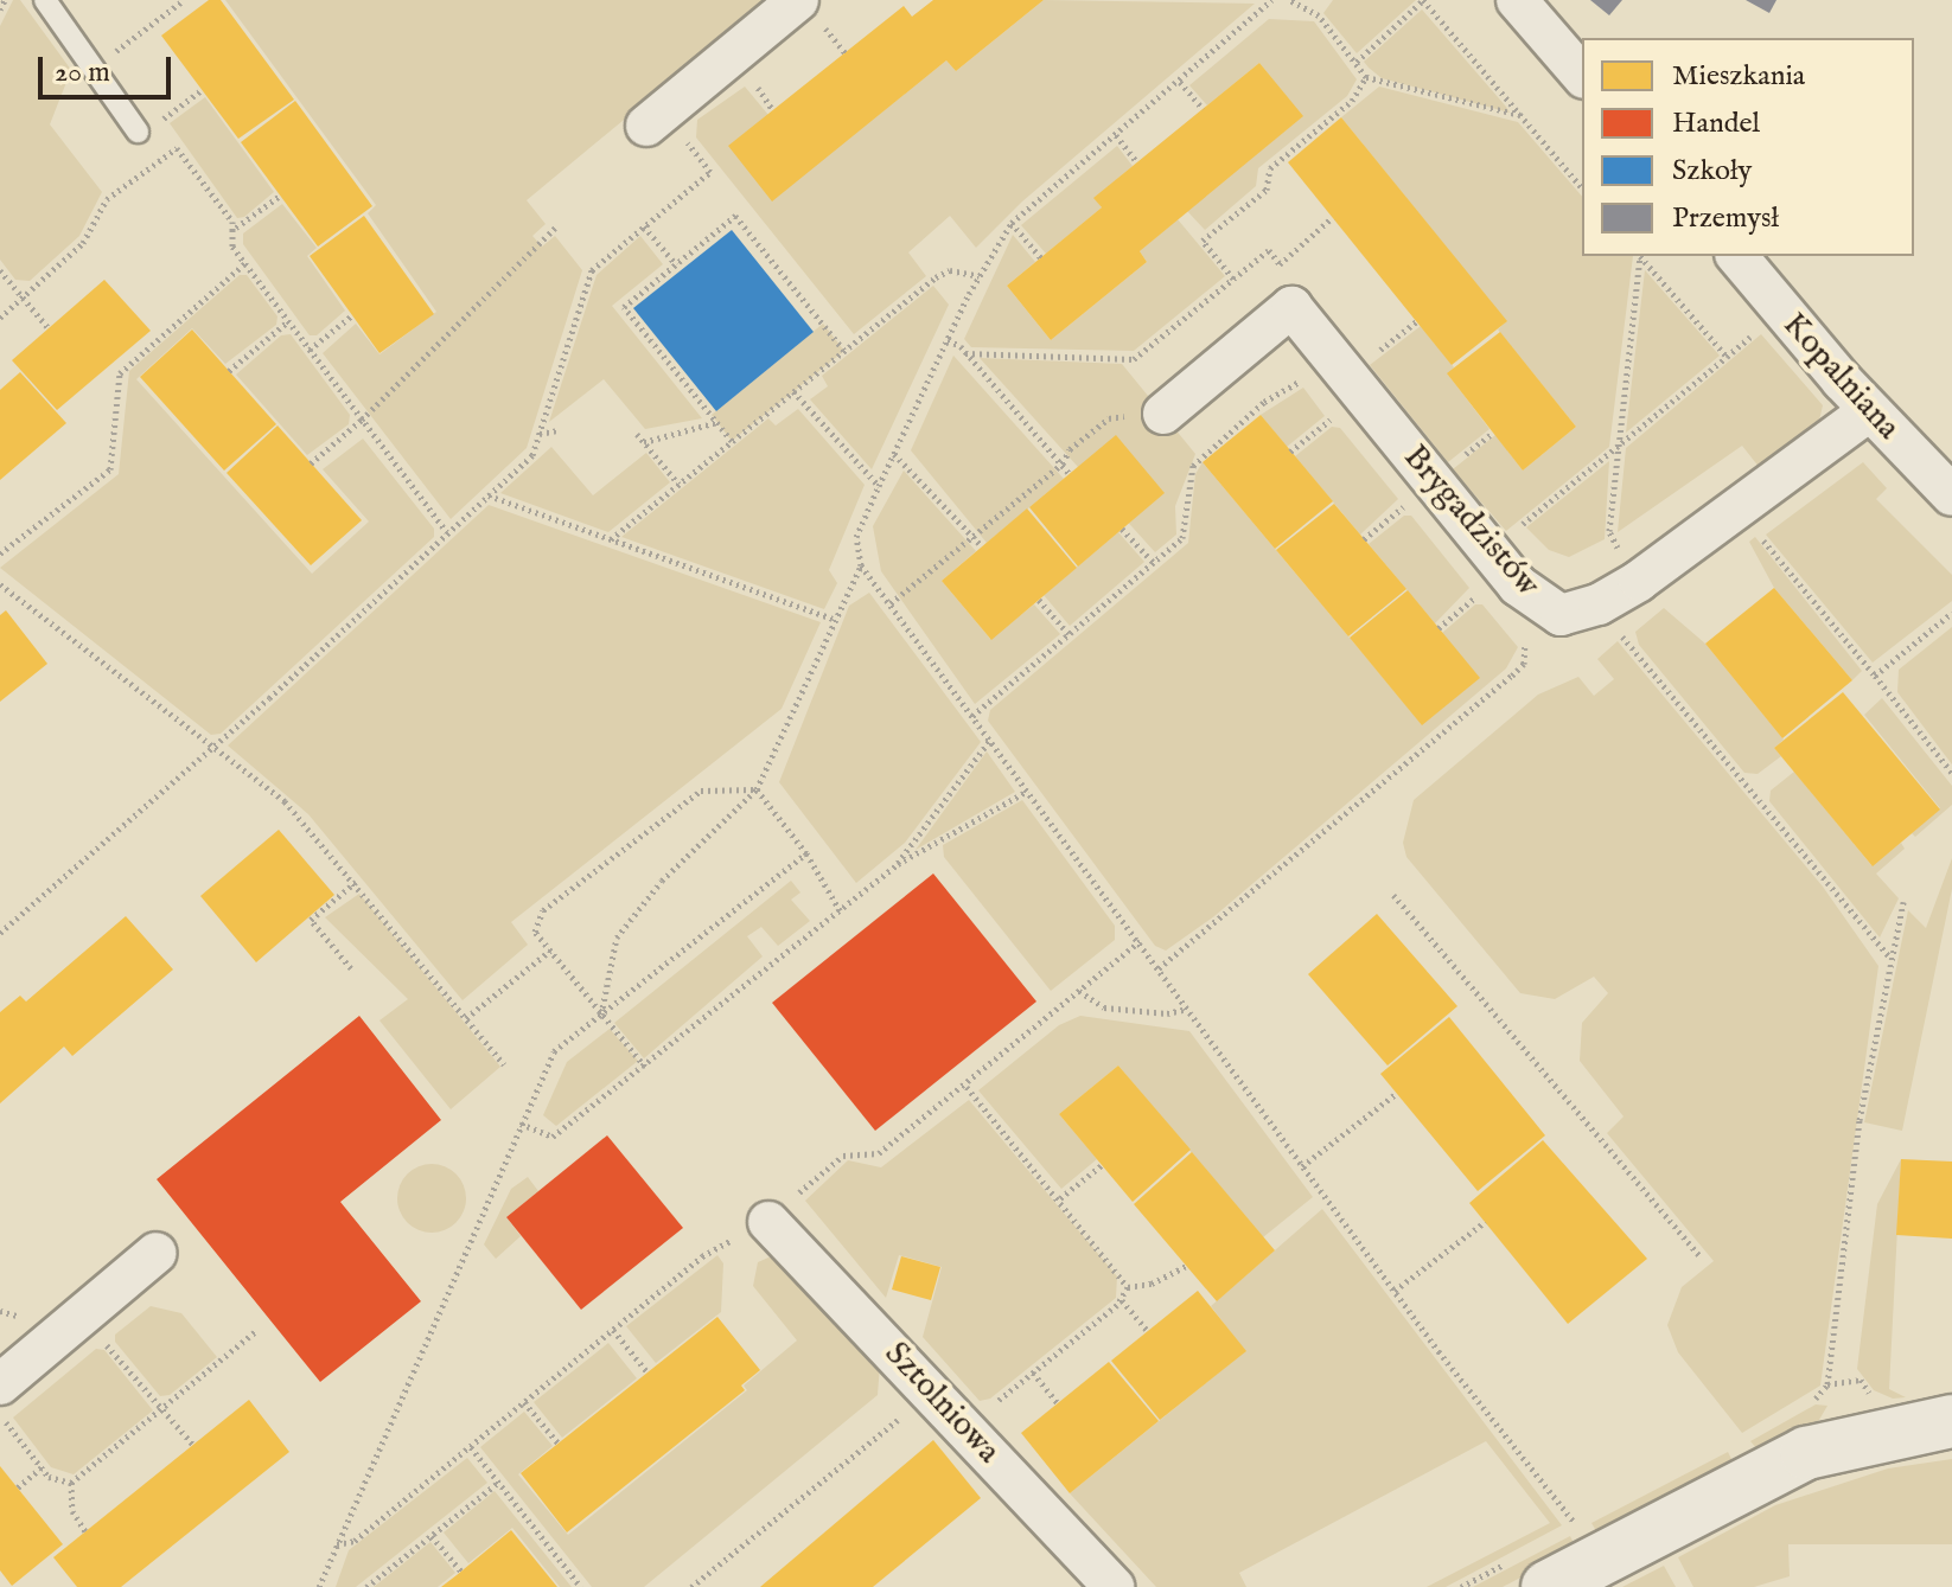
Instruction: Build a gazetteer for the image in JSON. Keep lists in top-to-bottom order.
{
  "streets": {
    "street": ["Kopalniana", "Brygadzistów", "Sztolniowa"]
  },
  "crossings": [
    ["Kopalniana", "Brygadzistów"]
  ],
  "legend": [
    "Mieszkania",
    "Handel",
    "Szkoły",
    "Przemysł"
  ],
  "scale_bar": "20 m"
}
